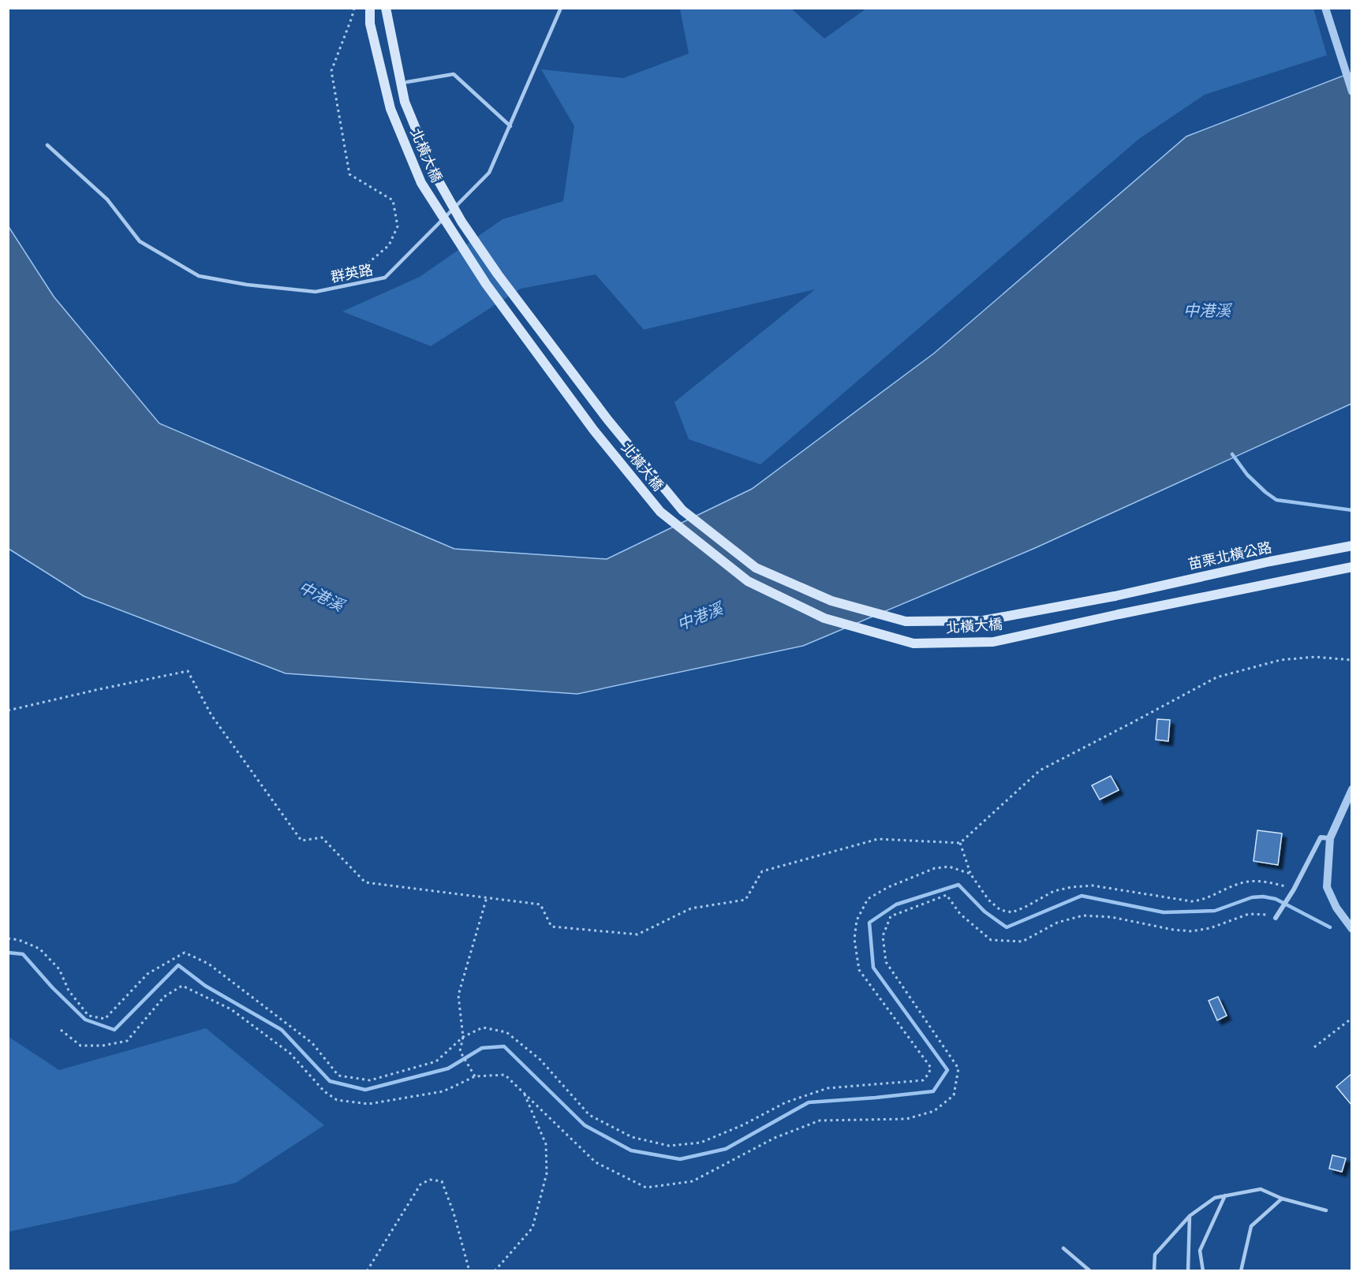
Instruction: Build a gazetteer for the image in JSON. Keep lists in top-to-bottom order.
{
  "streets": {
    "main road": ["北橫大橋", "苗栗北橫公路"],
    "lane": ["群英路"]
  },
  "crossings": [
    ["北橫大橋", "苗栗北橫公路"]
  ],
  "water": ["中港溪"]
}
